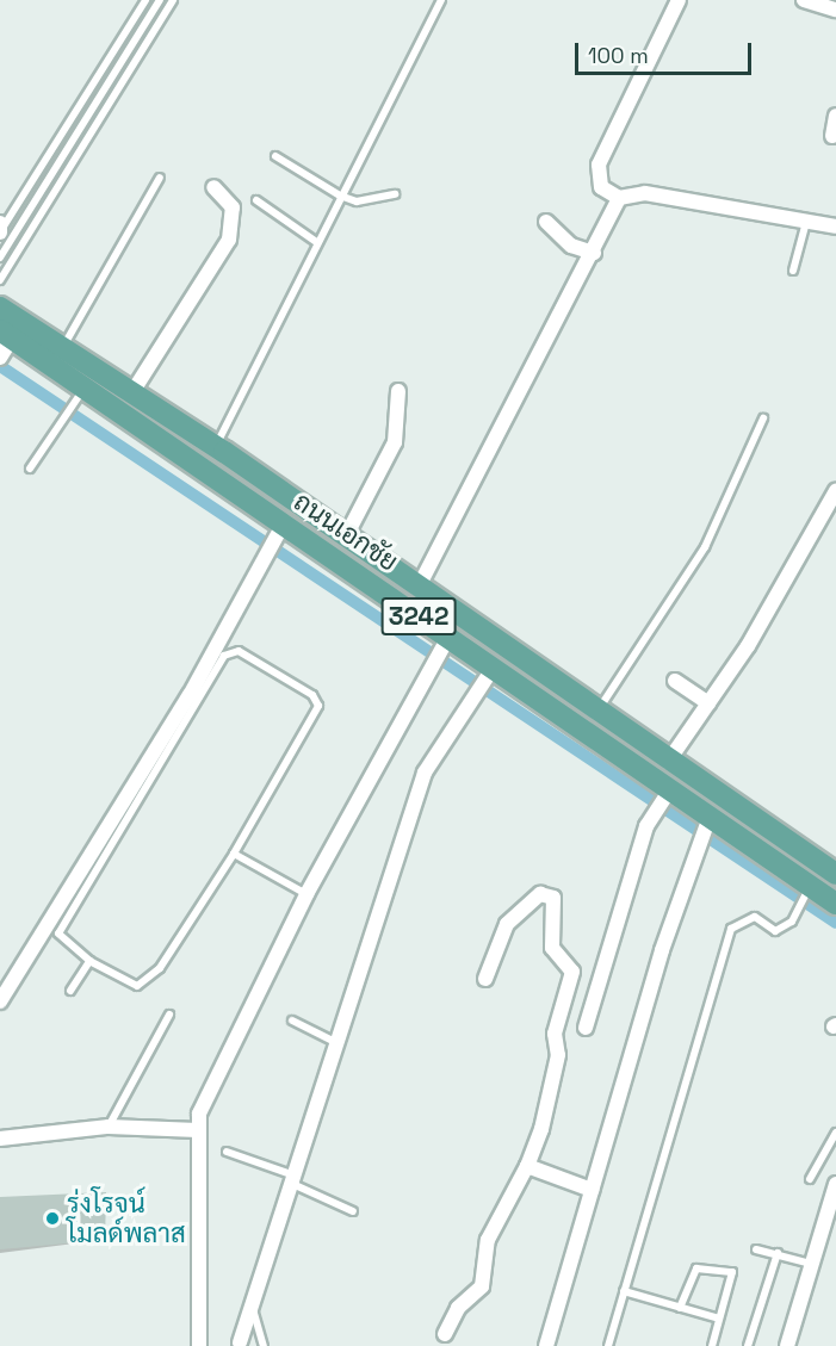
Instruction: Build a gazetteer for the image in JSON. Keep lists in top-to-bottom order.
{
  "streets": {
    "main road": ["ถนนเอกชัย", "3242"]
  },
  "places": ["รุ่งโรจน์ โมลด์พลาส"],
  "scale_bar": "100 m"
}
